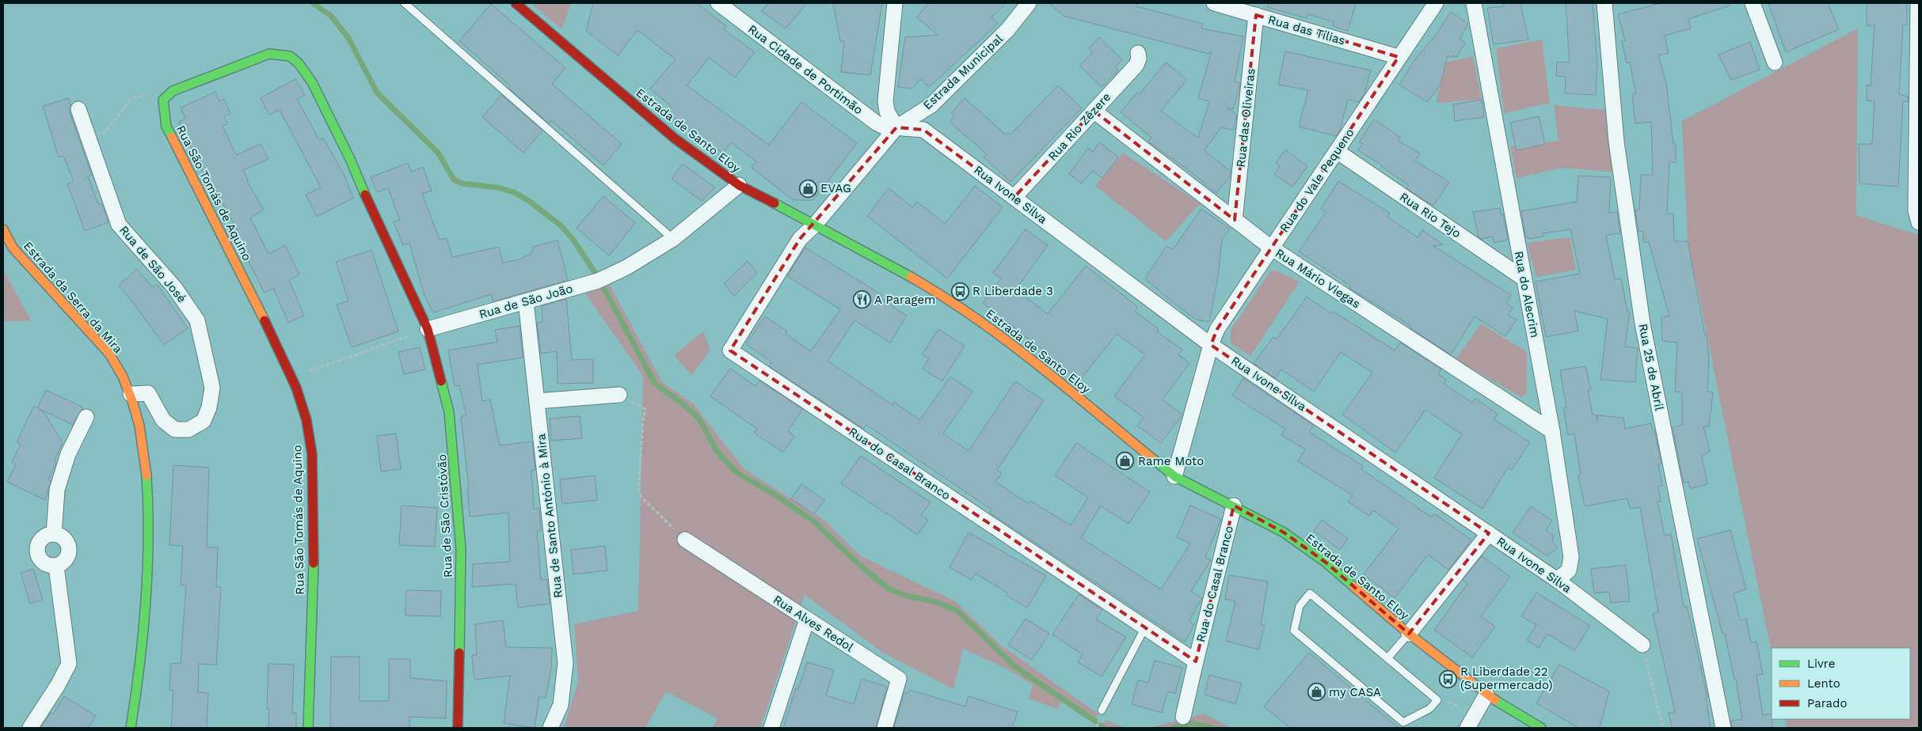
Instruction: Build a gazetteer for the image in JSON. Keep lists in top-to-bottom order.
{
  "streets": {
    "street": [
      "Rua das Tílias",
      "Rua Cidade de Portimão",
      "Estrada Municipal",
      "Rua das Oliveiras",
      "Rua Rio Zêzere",
      "Estrada de Santo Eloy",
      "Rua do Vale Pequeno",
      "Rua São Tomás de Aquino",
      "Rua Ivone Silva",
      "Rua Rio Tejo",
      "Rua de São José",
      "Rua Mário Viegas",
      "Rua do Alecrim",
      "Estrada da Serra da Mira",
      "Rua de São João",
      "Rua 25 de Abril",
      "Rua do Casal Branco",
      "Rua de São Cristóvão",
      "Rua de Santo António à Mira",
      "Rua Alves Redol"
    ]
  },
  "crossings": [
    ["Rua das Tílias", "Rua das Oliveiras"],
    ["Rua das Tílias", "Rua do Vale Pequeno"],
    ["Rua Cidade de Portimão", "Estrada Municipal"],
    ["Rua Cidade de Portimão", "Rua Ivone Silva"],
    ["Estrada Municipal", "Estrada de Santo Eloy"],
    ["Estrada Municipal", "Rua Ivone Silva"],
    ["Estrada Municipal", "Rua do Casal Branco"],
    ["Rua das Oliveiras", "Rua Mário Viegas"],
    ["Rua Rio Zêzere", "Rua Ivone Silva"],
    ["Rua Rio Zêzere", "Rua Mário Viegas"],
    ["Estrada de Santo Eloy", "Rua do Vale Pequeno"],
    ["Estrada de Santo Eloy", "Rua de São João"],
    ["Estrada de Santo Eloy", "Rua do Casal Branco"],
    ["Rua do Vale Pequeno", "Rua Ivone Silva"],
    ["Rua do Vale Pequeno", "Rua Rio Tejo"],
    ["Rua do Vale Pequeno", "Rua Mário Viegas"],
    ["Rua Ivone Silva", "Rua do Alecrim"],
    ["Rua Rio Tejo", "Rua do Alecrim"],
    ["Rua de São José", "Estrada da Serra da Mira"],
    ["Rua Mário Viegas", "Rua do Alecrim"],
    ["Rua de São João", "Rua de São Cristóvão"],
    ["Rua de São João", "Rua de Santo António à Mira"]
  ],
  "places": {
    "shop": ["EVAG", "Rame Moto", "my CASA"],
    "bus stop": ["R Liberdade 3", "R Liberdade 22 (Supermercado)"],
    "restaurant": ["A Paragem"]
  },
  "legend": ["Livre", "Lento", "Parado"]
}
